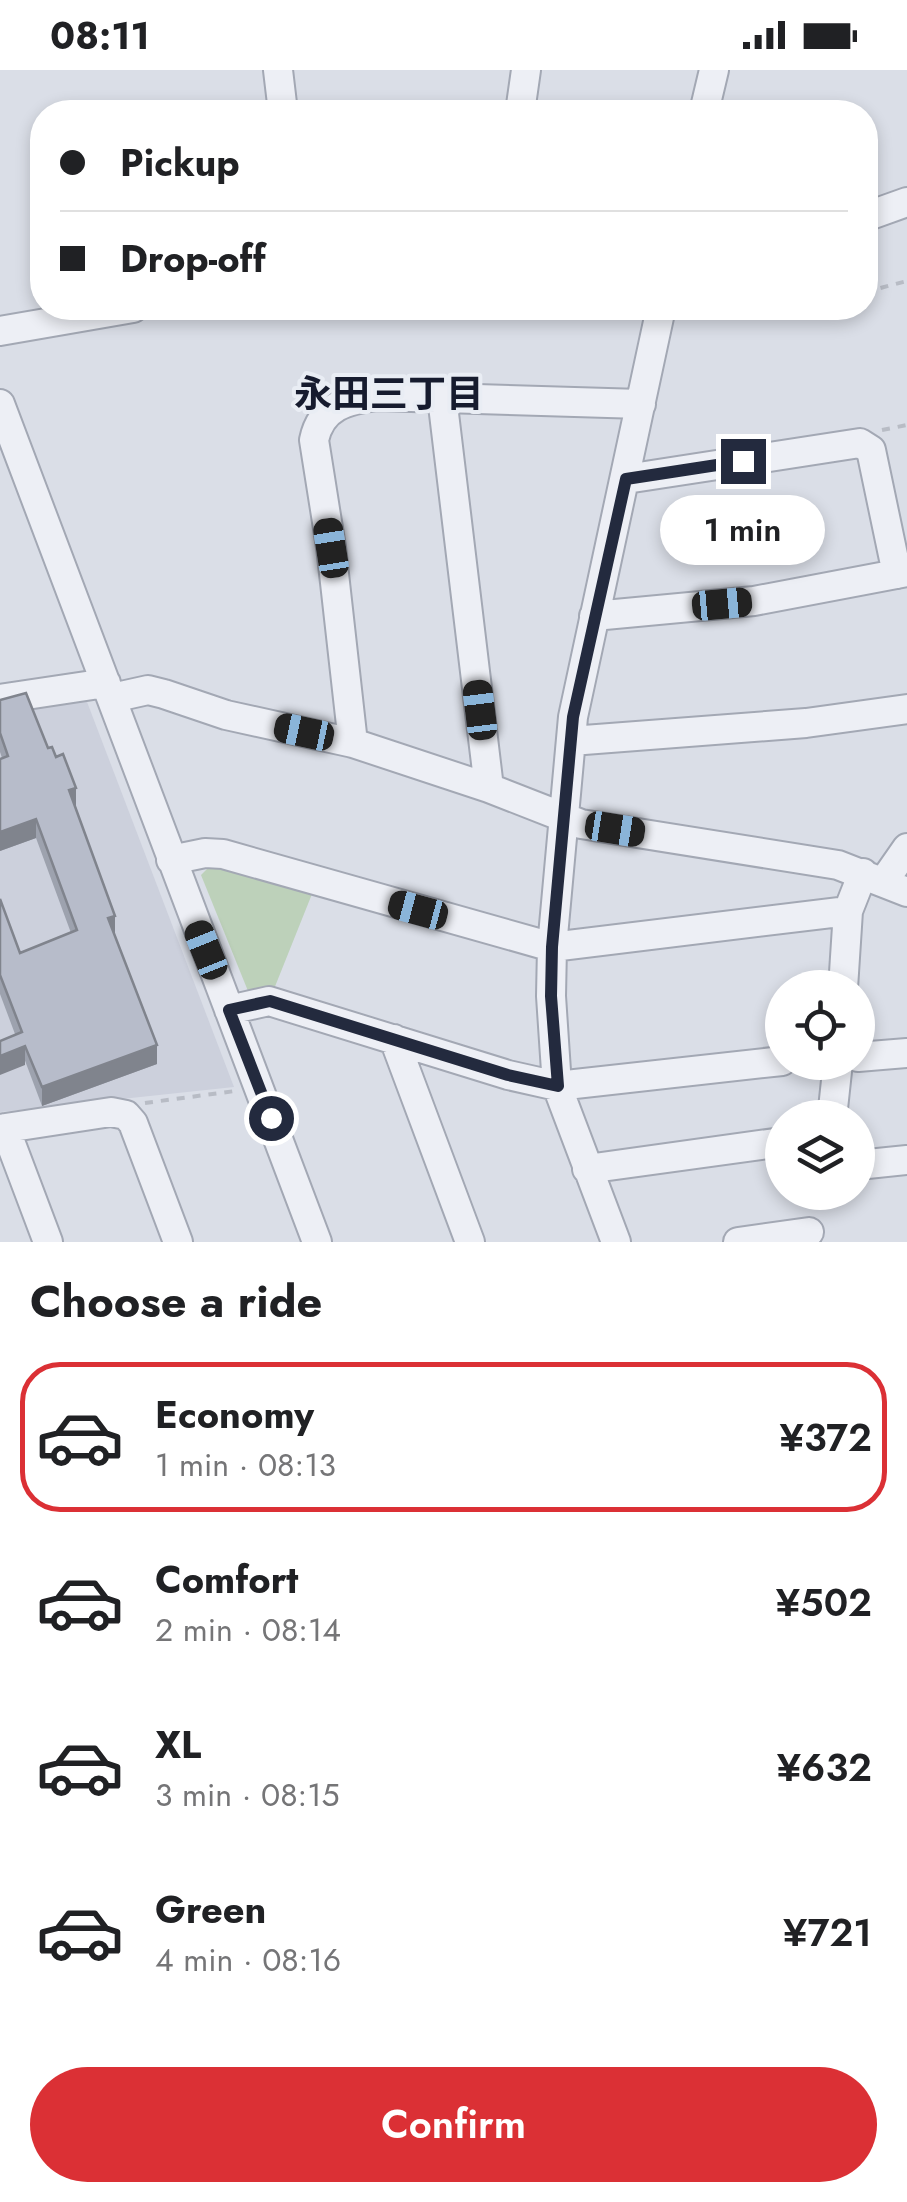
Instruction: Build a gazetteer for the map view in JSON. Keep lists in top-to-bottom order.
{
  "districts": ["永田三丁目"],
  "page": {
    "status": "08:11",
    "banner": ["Pickup", "Drop-off"],
    "bubble": "1 min",
    "heading": "Choose a ride",
    "list": [
      {
        "name": "Economy",
        "note": "1 min · 08:13",
        "value": "¥372"
      },
      {
        "name": "Comfort",
        "note": "2 min · 08:14",
        "value": "¥502"
      },
      {
        "name": "XL",
        "note": "3 min · 08:15",
        "value": "¥632"
      },
      {
        "name": "Green",
        "note": "4 min · 08:16",
        "value": "¥721"
      }
    ],
    "buttons": "Confirm"
  }
}
